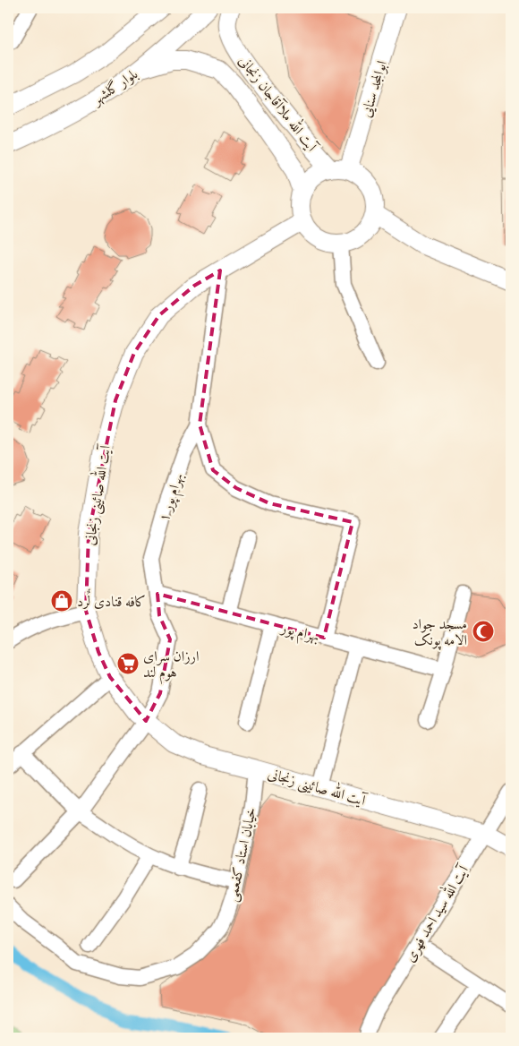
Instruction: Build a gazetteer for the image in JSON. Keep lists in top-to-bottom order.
{
  "streets": {
    "main road": [
      "بلوار گلشهر",
      "ابوالمجد سنایی",
      "آیت الله ملاآقاجان زنجانی",
      "آیت الله صائینی زنجانی"
    ],
    "street": [
      "بهرام پور ۱",
      "بهرام پور",
      "خیابان استاد کفعمی",
      "آیت الله سید احمد فهری"
    ]
  },
  "crossings": [
    ["بلوار گلشهر", "آیت الله ملاآقاجان زنجانی"],
    ["ابوالمجد سنایی", "آیت الله ملاآقاجان زنجانی"],
    ["ابوالمجد سنایی", "آیت الله صائینی زنجانی"],
    ["آیت الله ملاآقاجان زنجانی", "آیت الله صائینی زنجانی"],
    ["آیت الله صائینی زنجانی", "بهرام پور ۱"],
    ["آیت الله صائینی زنجانی", "خیابان استاد کفعمی"],
    ["آیت الله صائینی زنجانی", "آیت الله سید احمد فهری"],
    ["بهرام پور ۱", "بهرام پور"]
  ],
  "places": {
    "shop": ["کافه قنادی لٌرد"],
    "mosque": ["مسجد جواد الامه پونک"],
    "supermarket": ["ارزان سرای هوم لند"]
  }
}
